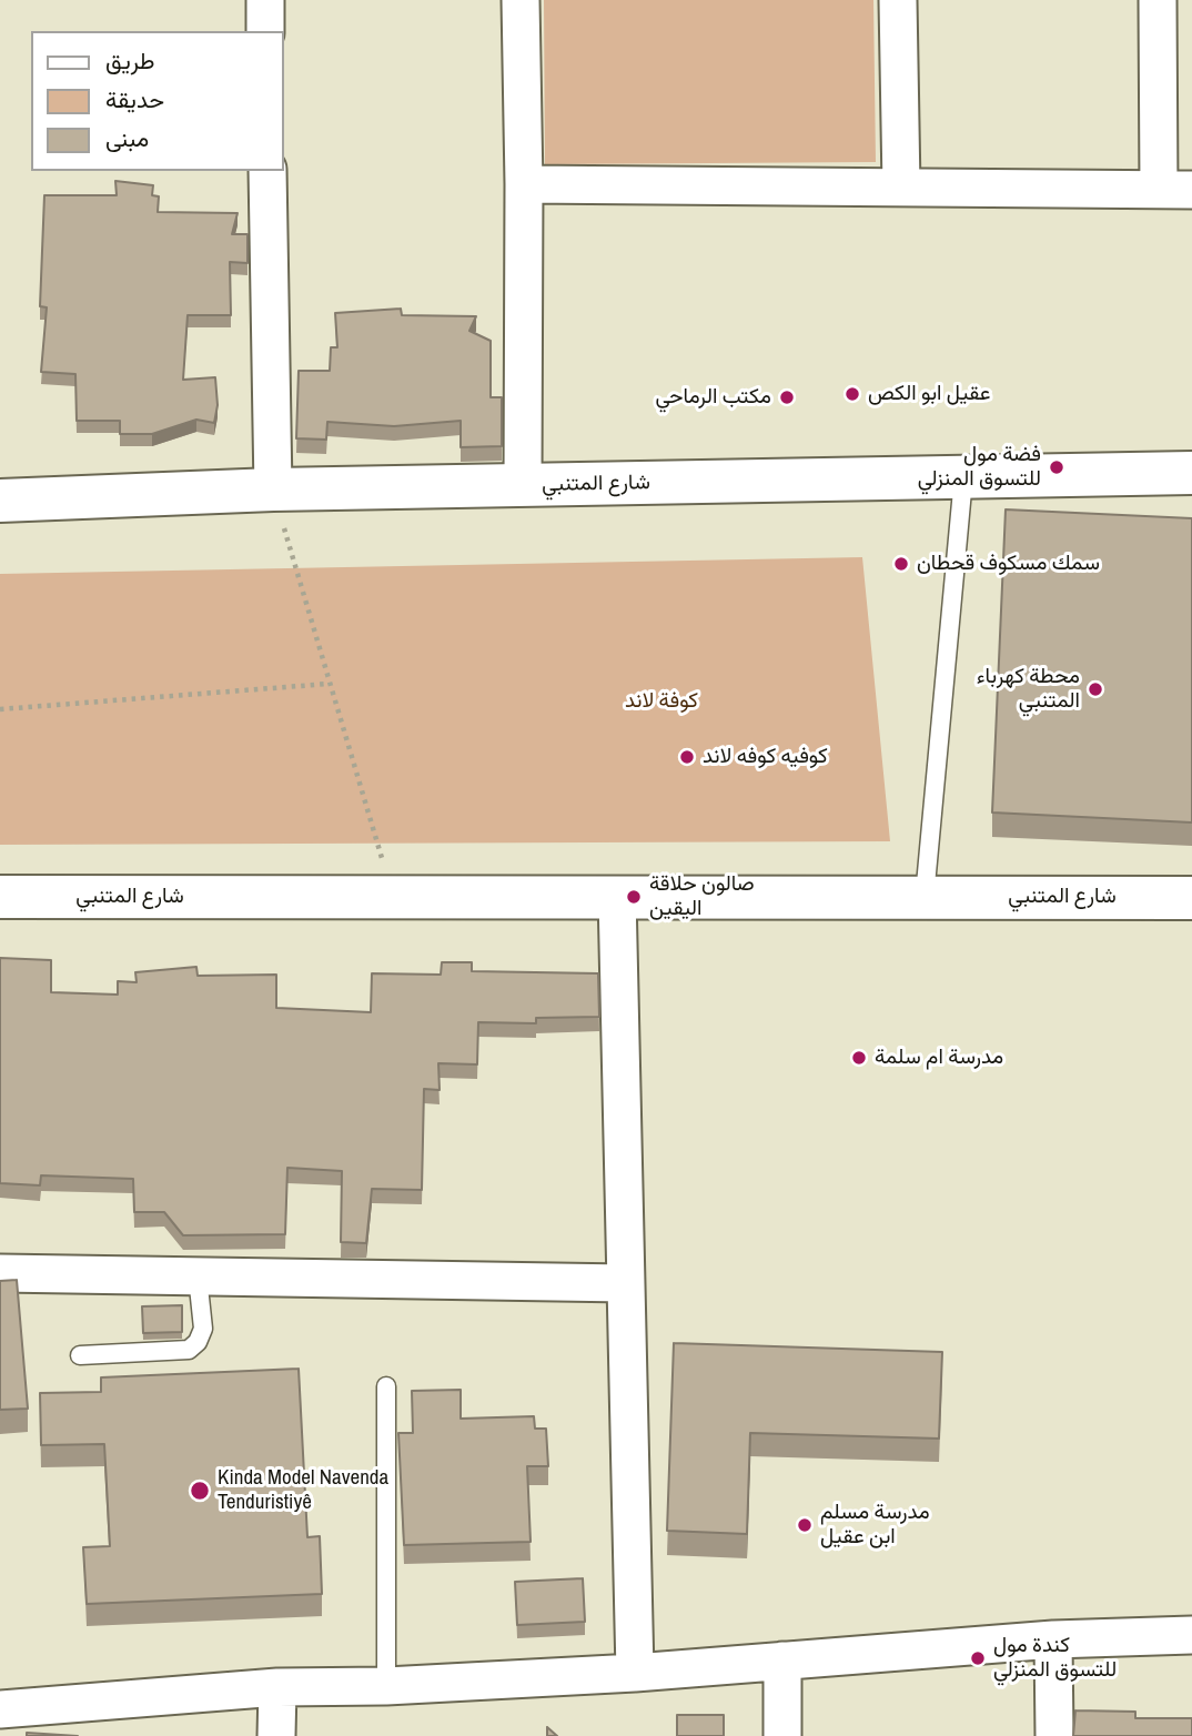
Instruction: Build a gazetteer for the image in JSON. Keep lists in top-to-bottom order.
{
  "streets": {
    "street": ["شارع المتنبي"]
  },
  "parks": ["كوفة لاند"],
  "places": [
    "عقيل ابو الكص",
    "مكتب الرماحي",
    "فضة مول للتسوق المنزلي",
    "سمك مسكوف قحطان",
    "محطة كهرباء المتنبي",
    "كوفيه كوفه لاند",
    "صالون حلاقة اليقين",
    "مدرسة ام سلمة",
    "Kinda Model Navenda Tenduristiyê",
    "مدرسة مسلم ابن عقيل",
    "كندة مول للتسوق المنزلي"
  ],
  "legend": ["طريق", "حديقة", "مبنى"]
}
